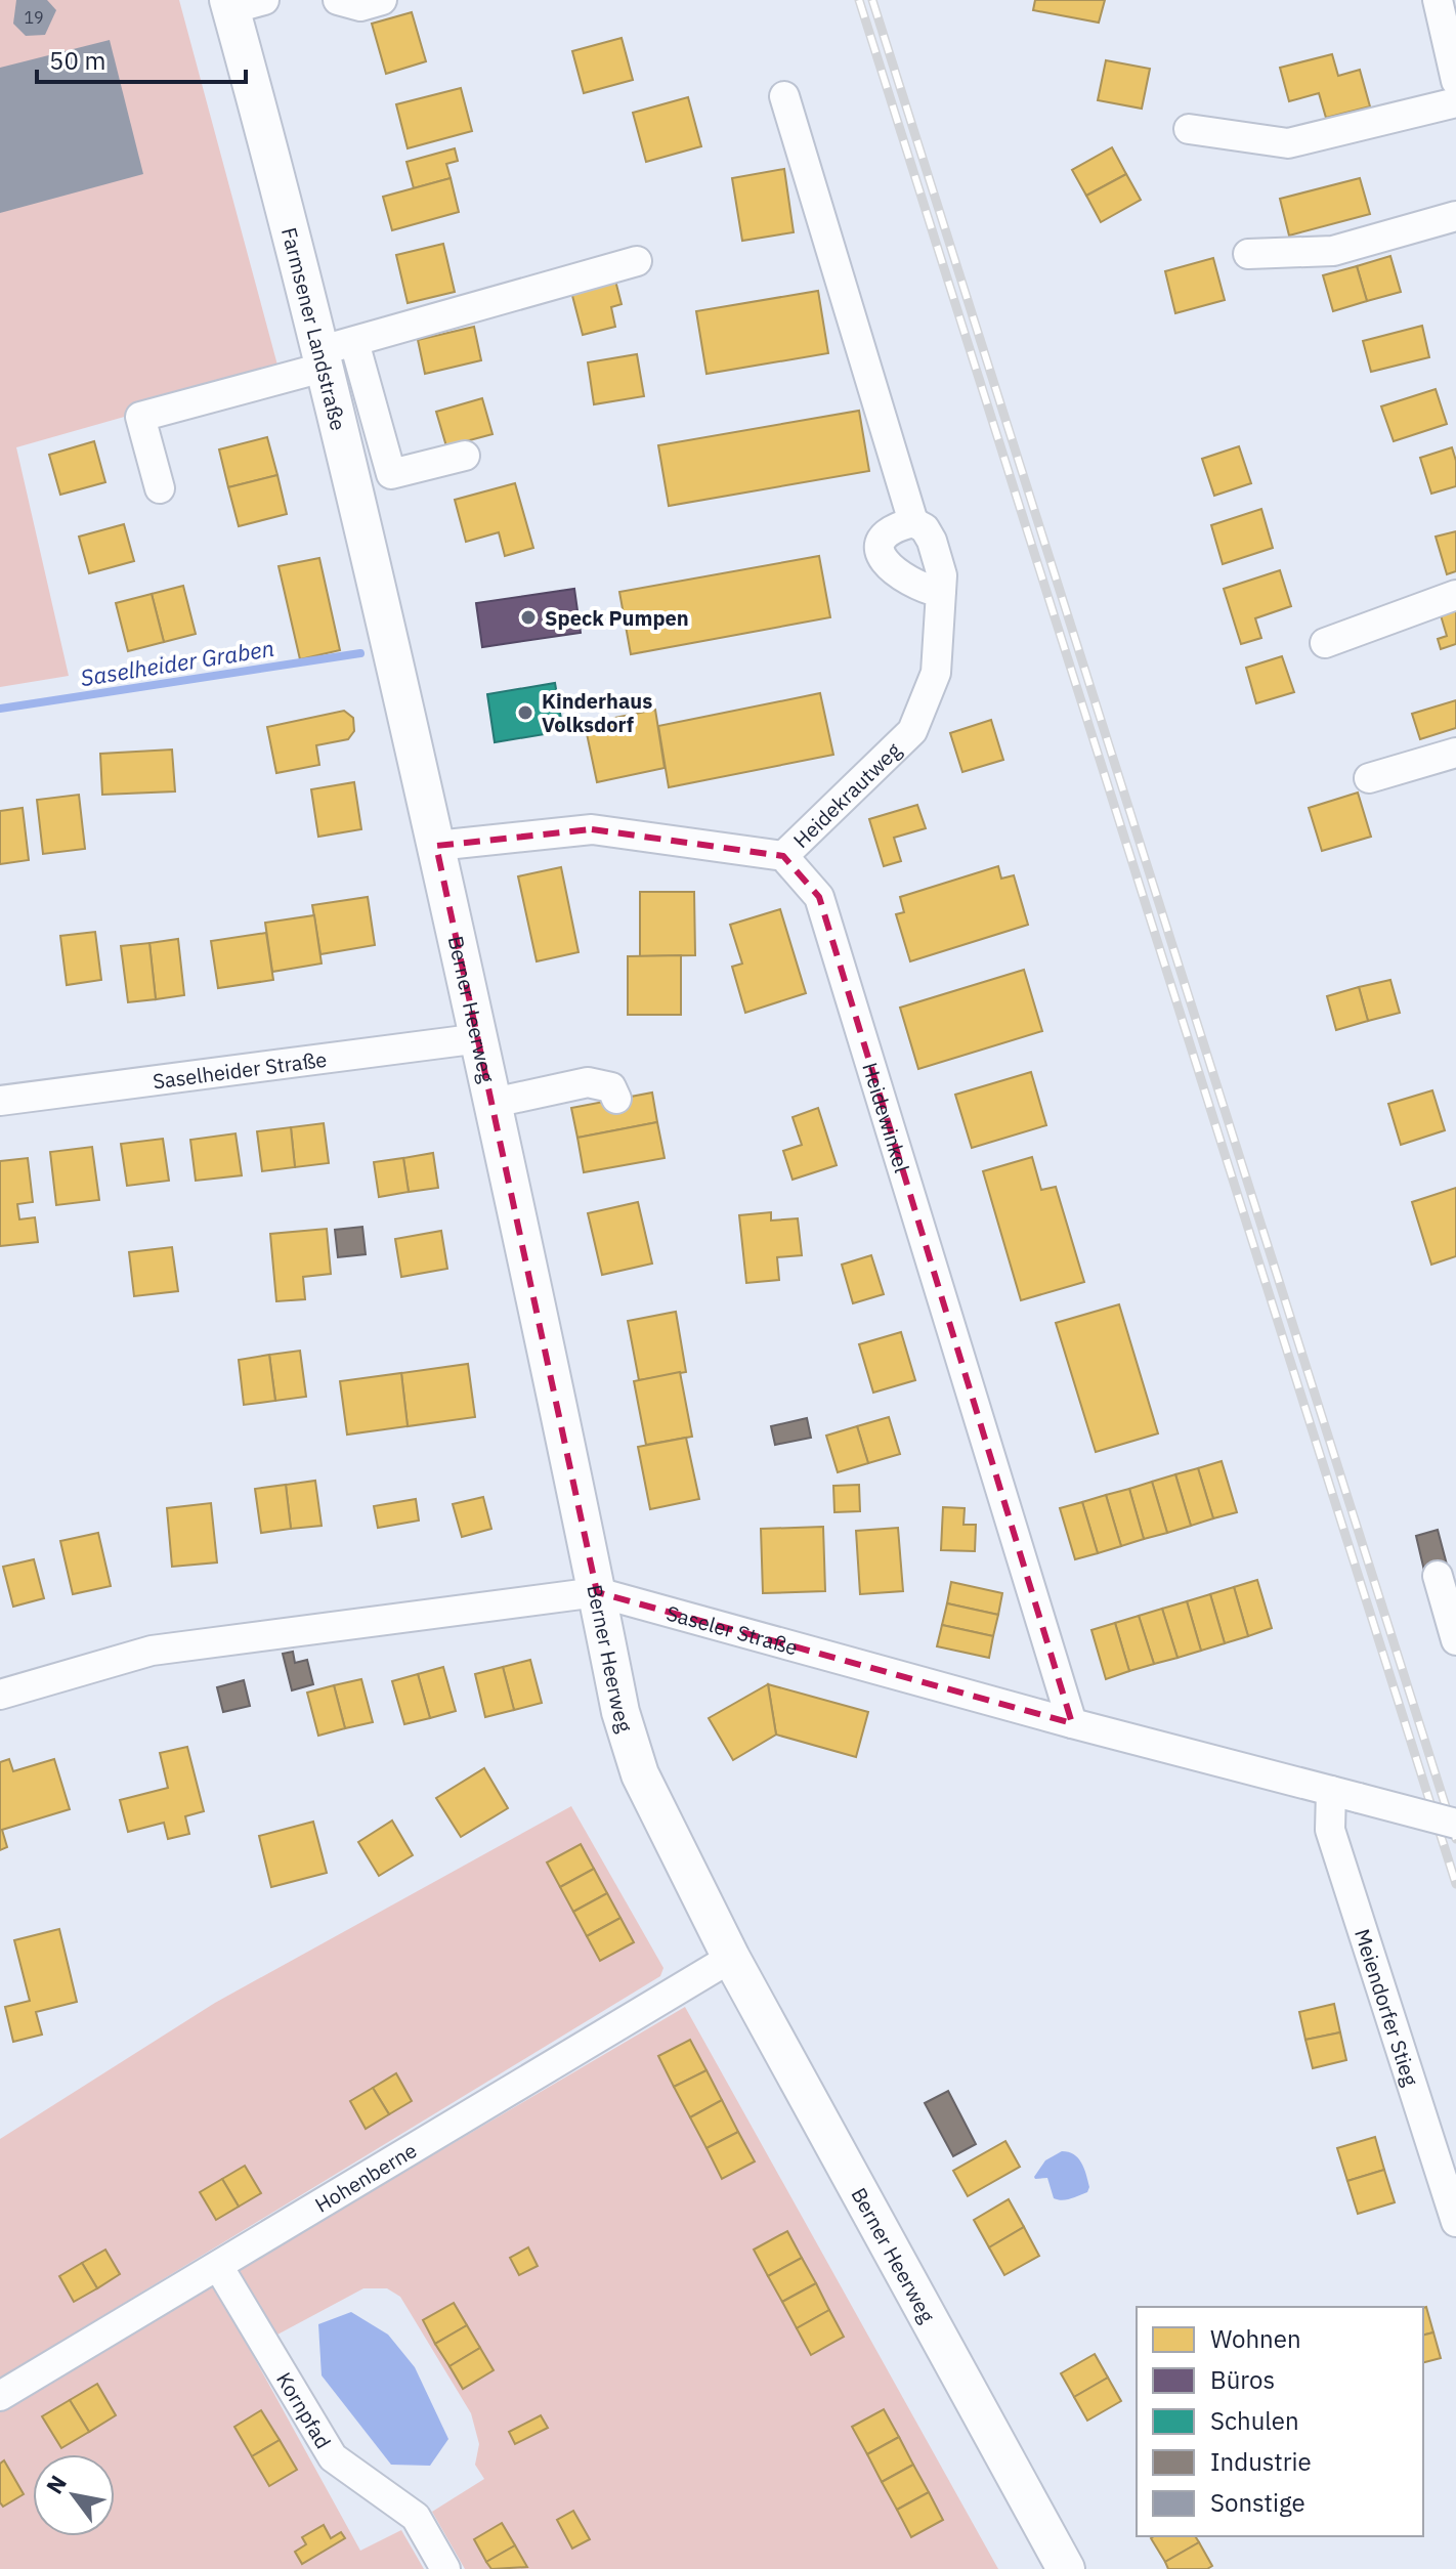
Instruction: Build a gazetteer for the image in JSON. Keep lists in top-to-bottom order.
{
  "streets": {
    "main road": ["Farmsener Landstraße", "Berner Heerweg"],
    "street": [
      "Heidekrautweg",
      "Saselheider Straße",
      "Heidewinkel",
      "Saseler Straße",
      "Meiendorfer Stieg",
      "Hohenberne",
      "Kornpfad"
    ]
  },
  "crossings": [
    ["Farmsener Landstraße", "Berner Heerweg"],
    ["Heidekrautweg", "Heidewinkel"],
    ["Berner Heerweg", "Saselheider Straße"],
    ["Berner Heerweg", "Saseler Straße"],
    ["Berner Heerweg", "Hohenberne"],
    ["Heidewinkel", "Saseler Straße"],
    ["Saseler Straße", "Meiendorfer Stieg"],
    ["Hohenberne", "Kornpfad"]
  ],
  "water": ["Saselheider Graben"],
  "places": ["Speck Pumpen", "Kinderhaus Volksdorf"],
  "house_numbers": ["19"],
  "legend": [
    "Wohnen",
    "Büros",
    "Schulen",
    "Industrie",
    "Sonstige"
  ],
  "scale_bar": "50 m",
  "north": "top left"
}
